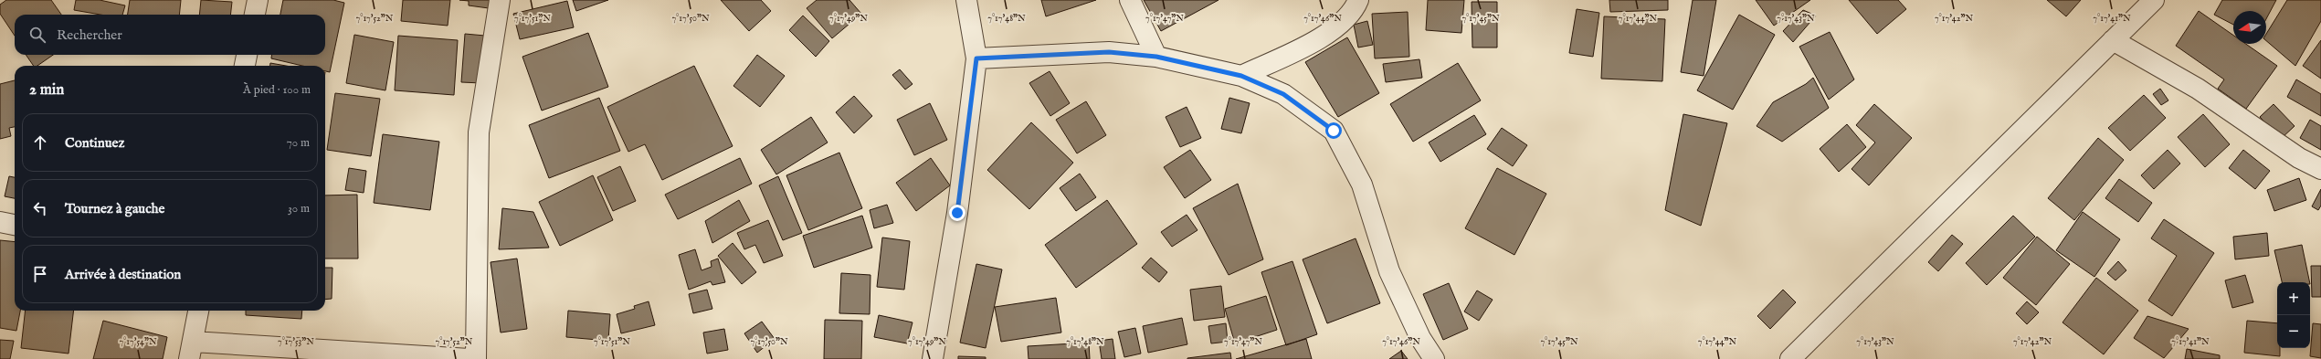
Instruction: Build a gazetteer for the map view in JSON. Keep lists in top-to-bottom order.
{
  "north": "left",
  "page": {
    "search": "Rechercher",
    "heading": ["2 min", "À pied · 100 m"],
    "list": [
      ["Continuez", "70 m"],
      ["Tournez à gauche", "30 m"],
      "Arrivée à destination"
    ],
    "map_buttons": ["+", "−"]
  },
  "coordinates": [
    "7°17'52\"N",
    "7°17'51\"N",
    "7°17'50\"N",
    "7°17'49\"N",
    "7°17'48\"N",
    "7°17'47\"N",
    "7°17'46\"N",
    "7°17'45\"N",
    "7°17'44\"N",
    "7°17'43\"N",
    "7°17'42\"N",
    "7°17'41\"N",
    "7°17'54\"N",
    "7°17'53\"N"
  ]
}
